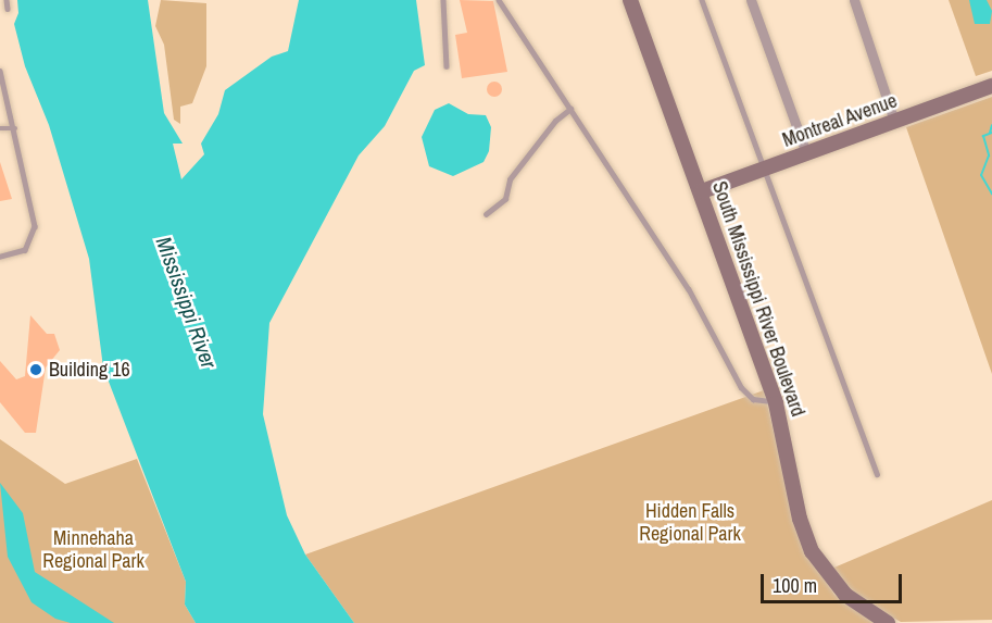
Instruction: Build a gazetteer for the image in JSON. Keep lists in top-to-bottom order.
{
  "streets": {
    "street": ["Montreal Avenue", "South Mississippi River Boulevard"]
  },
  "crossings": [
    ["Montreal Avenue", "South Mississippi River Boulevard"]
  ],
  "water": ["Mississippi River"],
  "parks": ["Hidden Falls Regional Park", "Minnehaha Regional Park"],
  "places": ["Building 16"],
  "scale_bar": "100 m"
}
